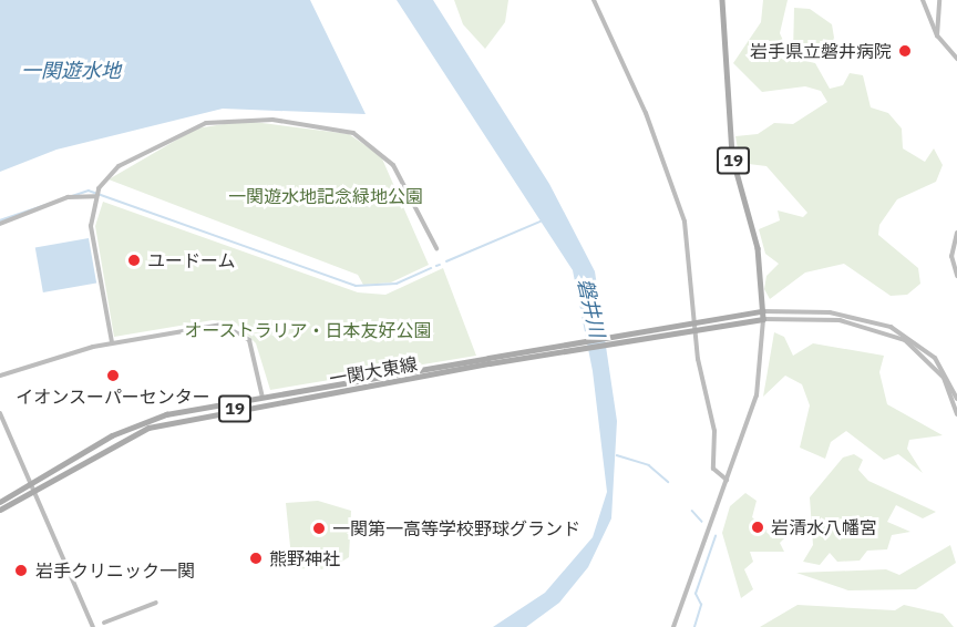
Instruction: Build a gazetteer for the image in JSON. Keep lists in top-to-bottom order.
{
  "streets": {
    "main road": ["19", "一関大東線"]
  },
  "crossings": [
    ["19", "一関大東線"]
  ],
  "water": ["一関遊水地", "磐井川"],
  "parks": ["一関遊水地記念緑地公園", "オーストラリア・日本友好公園"],
  "places": [
    "岩手県立磐井病院",
    "ユードーム",
    "イオンスーパーセンター",
    "岩清水八幡宮",
    "一関第一高等学校野球グランド",
    "熊野神社",
    "岩手クリニック一関"
  ]
}
